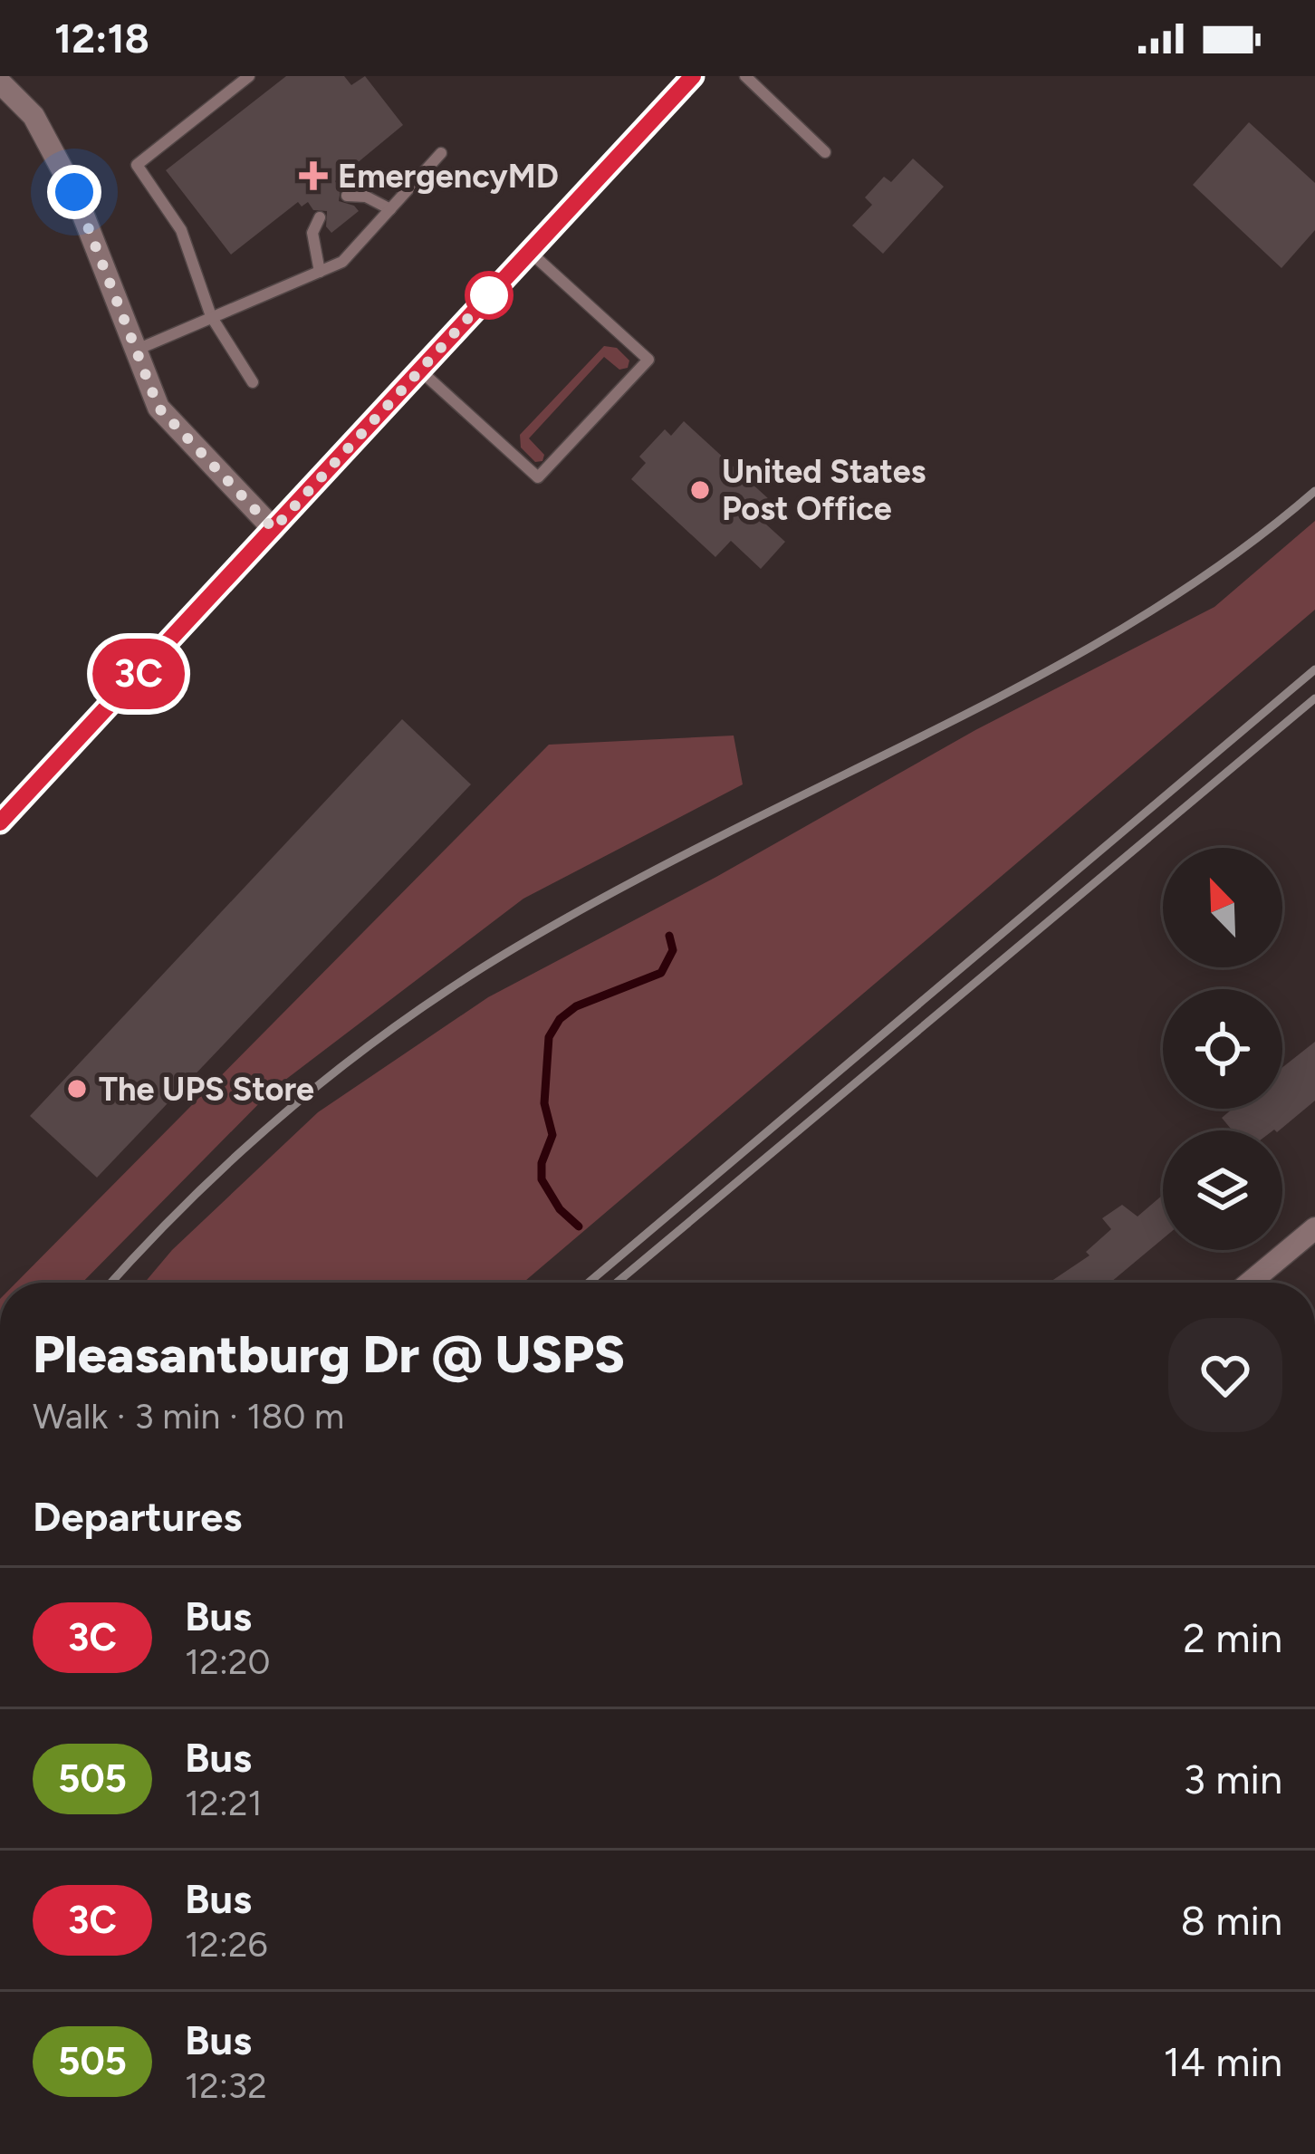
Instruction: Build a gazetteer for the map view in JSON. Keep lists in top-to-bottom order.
{
  "places": {
    "health": ["EmergencyMD"],
    "other": ["United States Post Office", "The UPS Store"]
  },
  "lines": ["bus line 3C"],
  "north": "top left",
  "page": {
    "status": "12:18",
    "on_map": "3C",
    "heading": [
      ["Pleasantburg Dr @ USPS", "Walk · 3 min · 180 m"],
      "Departures"
    ],
    "list": [
      {
        "mark": "3C",
        "name": "Bus",
        "note": "12:20",
        "value": "2 min"
      },
      {
        "mark": "505",
        "name": "Bus",
        "note": "12:21",
        "value": "3 min"
      },
      {
        "mark": "3C",
        "name": "Bus",
        "note": "12:26",
        "value": "8 min"
      },
      {
        "mark": "505",
        "name": "Bus",
        "note": "12:32",
        "value": "14 min"
      }
    ]
  }
}
